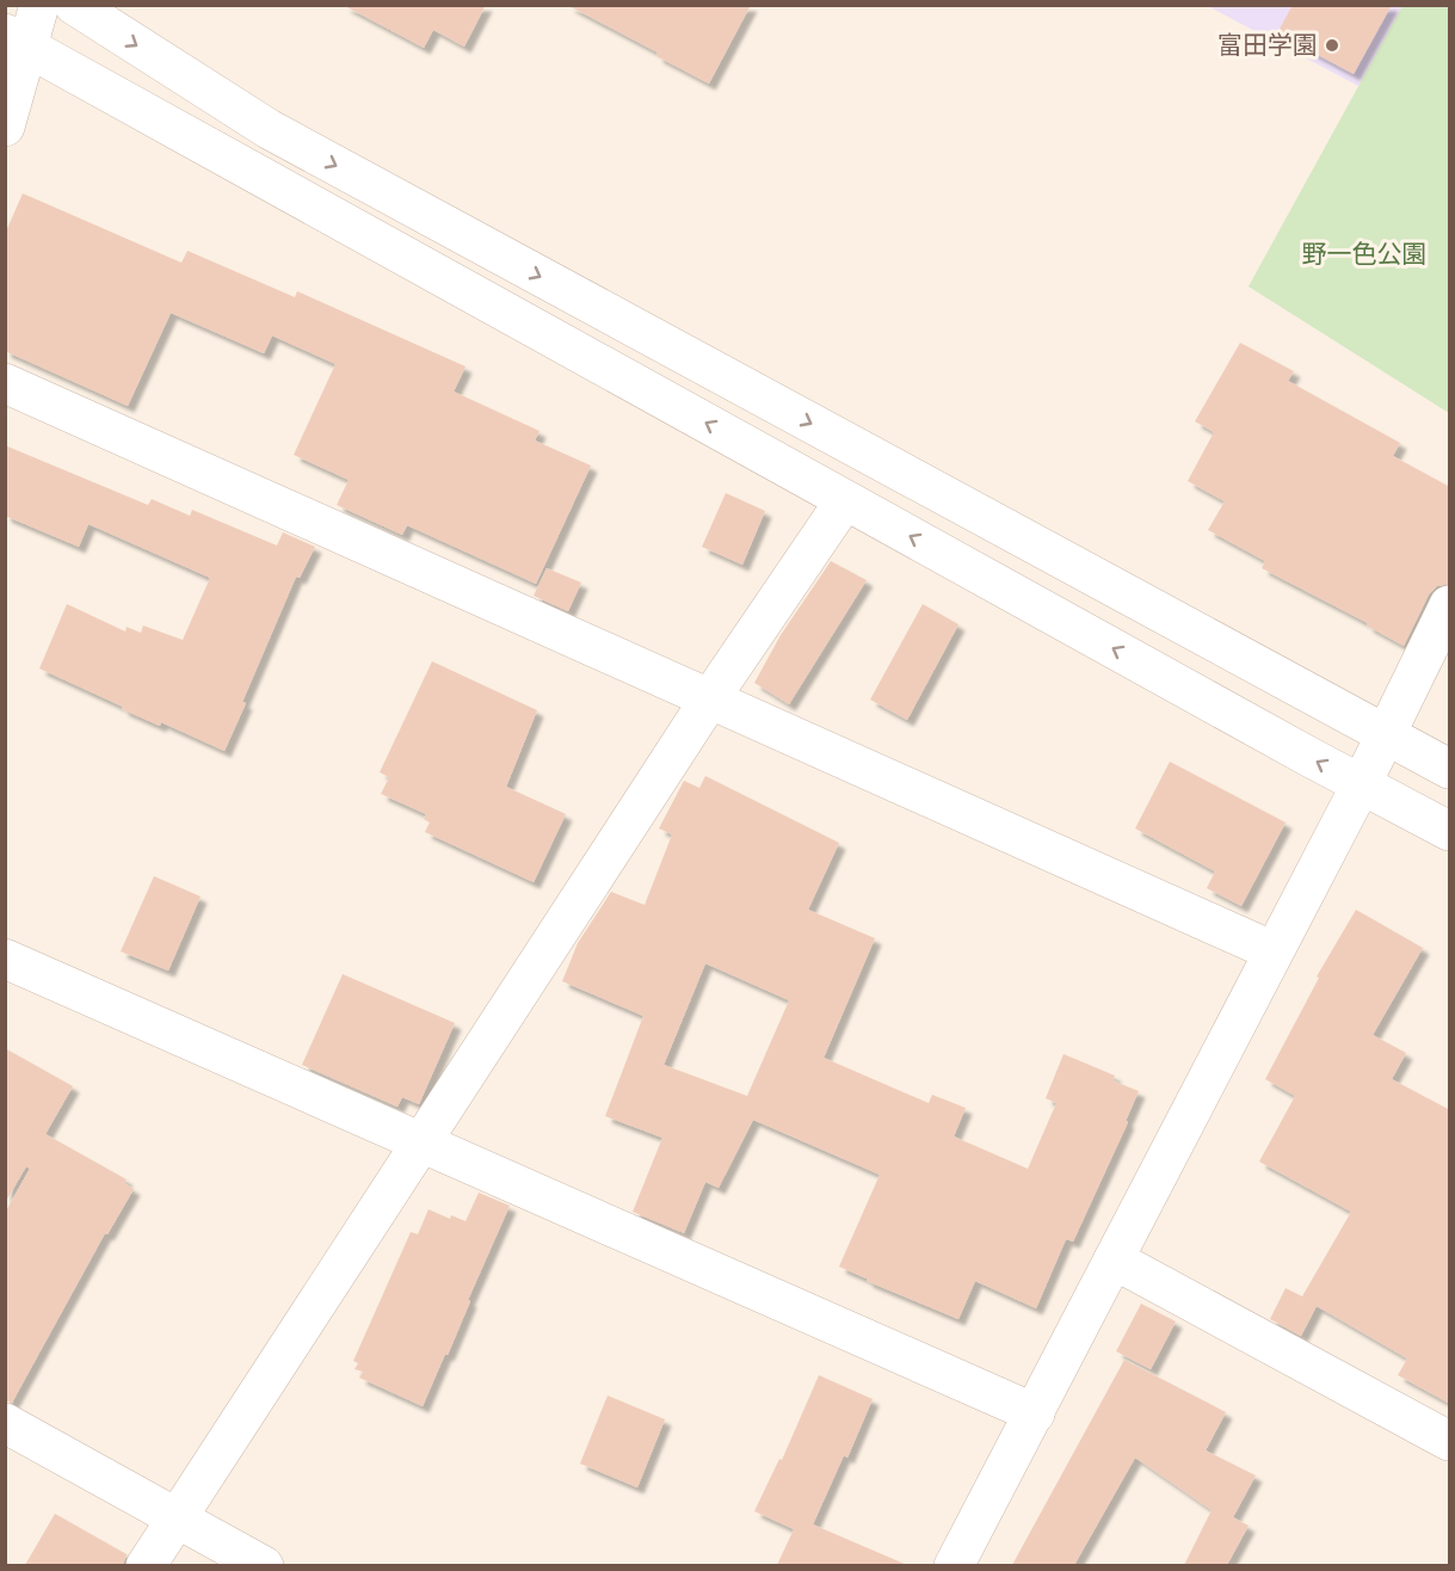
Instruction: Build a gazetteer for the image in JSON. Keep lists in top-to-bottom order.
{
  "parks": ["野一色公園"],
  "places": ["富田学園"]
}
